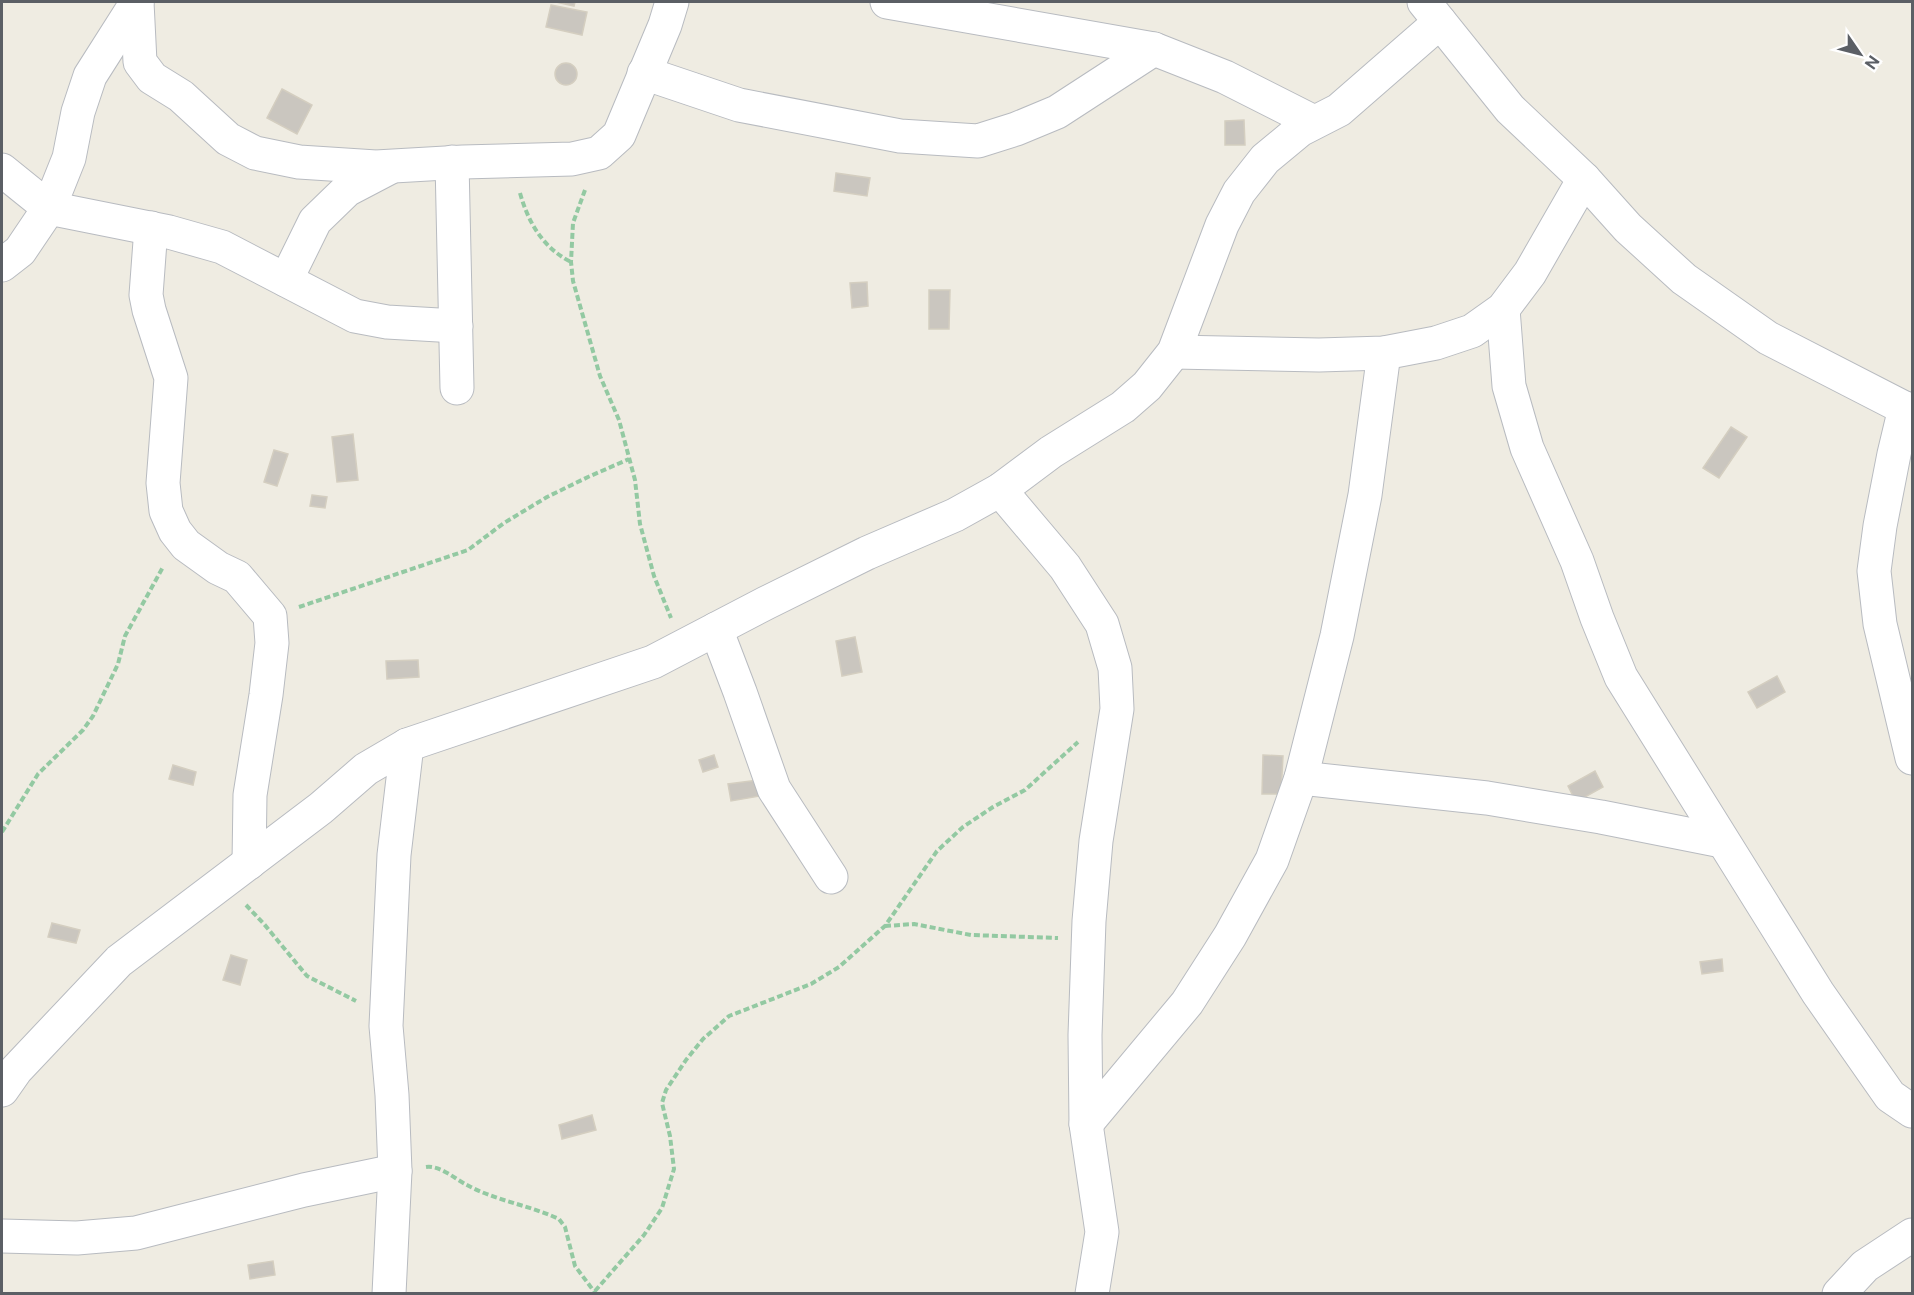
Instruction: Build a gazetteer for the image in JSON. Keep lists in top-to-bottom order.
{
  "north": "bottom right"
}
